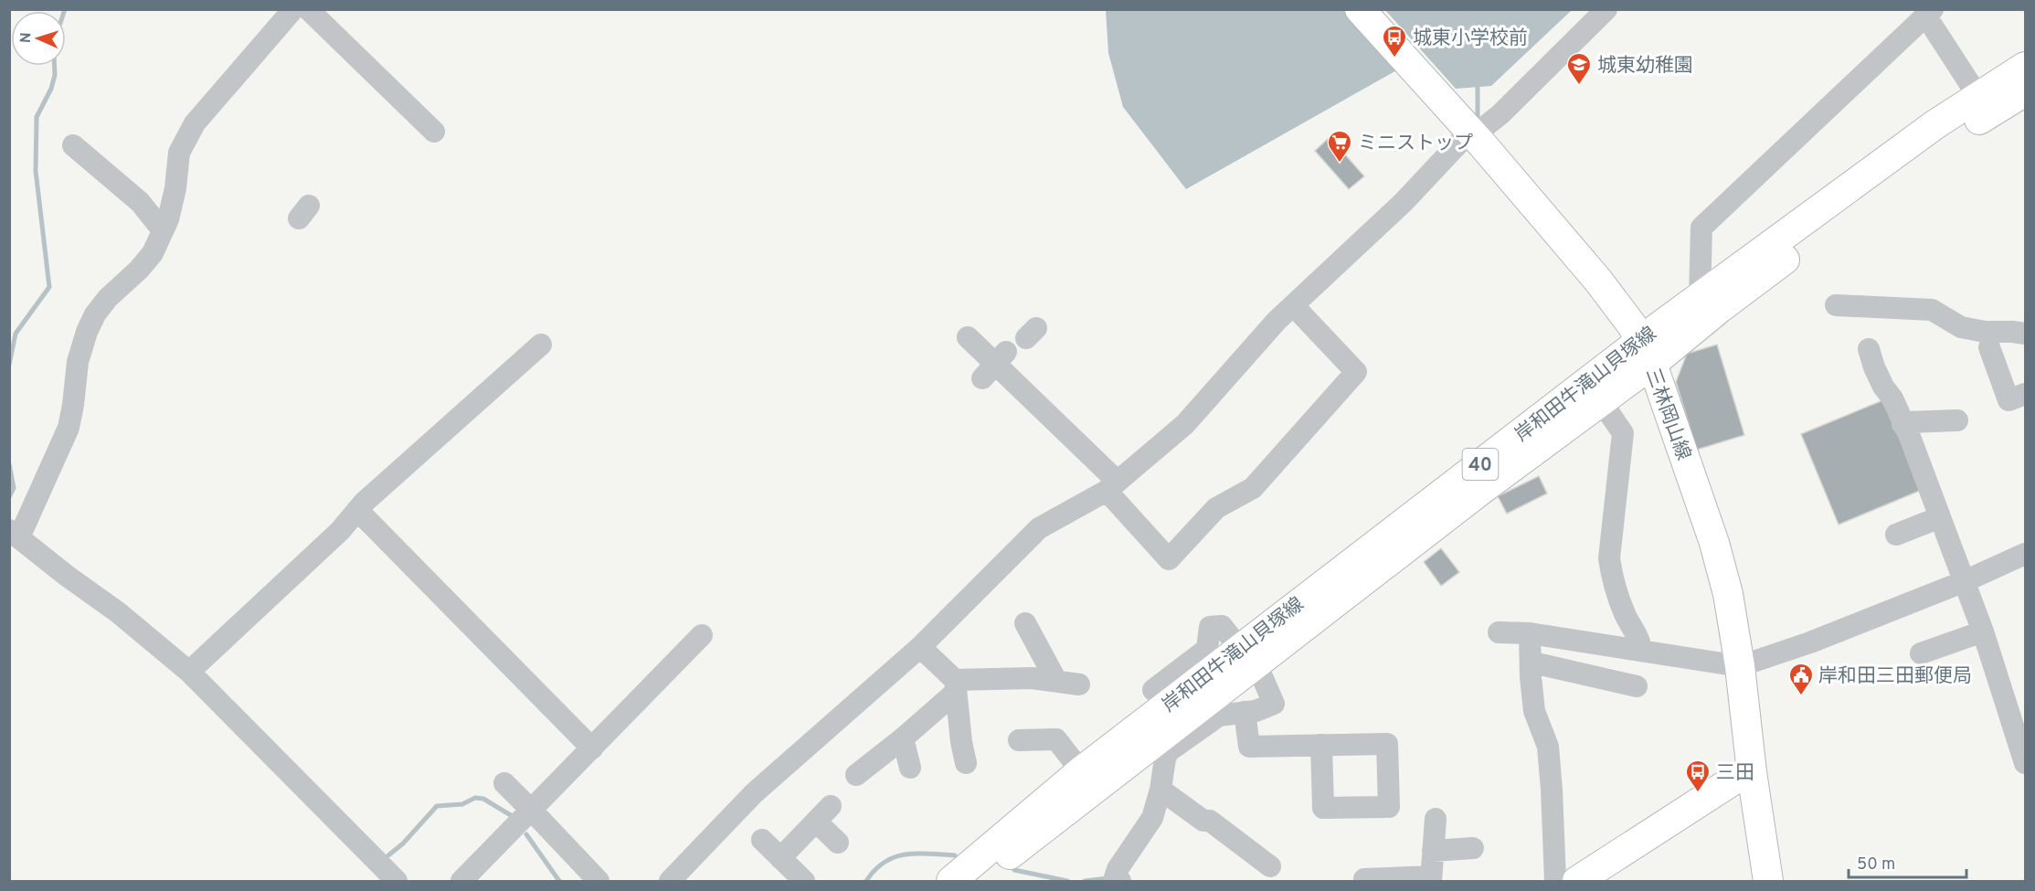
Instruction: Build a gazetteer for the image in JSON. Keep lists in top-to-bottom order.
{
  "streets": {
    "main road": ["岸和田牛滝山貝塚線", "三林岡山線", "40"]
  },
  "crossings": [
    ["岸和田牛滝山貝塚線", "三林岡山線"]
  ],
  "places": {
    "bus stop": ["城東小学校前", "三田"],
    "school or university": ["城東幼稚園"],
    "supermarket": ["ミニストップ"],
    "public building": ["岸和田三田郵便局"]
  },
  "scale_bar": "50 m",
  "north": "left"
}
